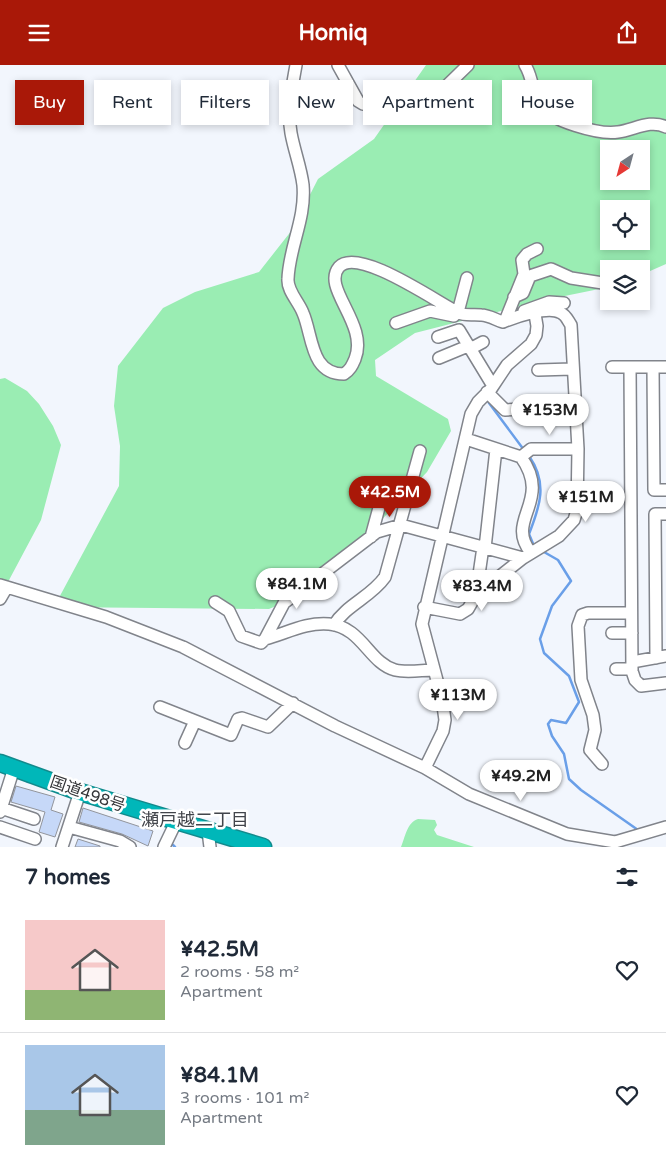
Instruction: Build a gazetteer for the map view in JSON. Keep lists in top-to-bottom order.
{
  "streets": {
    "highway": ["国道498号"]
  },
  "districts": ["瀬戸越二丁目"],
  "north": "bottom left",
  "page": {
    "header": "Homiq",
    "chip": [
      "Buy",
      "Rent",
      "Filters",
      "New",
      "Apartment",
      "House"
    ],
    "price": [
      "¥153M",
      "¥42.5M",
      "¥151M",
      "¥84.1M",
      "¥83.4M",
      "¥113M",
      "¥49.2M"
    ],
    "heading": "7 homes",
    "list": [
      {
        "name": "¥42.5M",
        "note": "2 rooms · 58 m² · Apartment"
      },
      {
        "name": "¥84.1M",
        "note": "3 rooms · 101 m² · Apartment"
      }
    ]
  }
}
